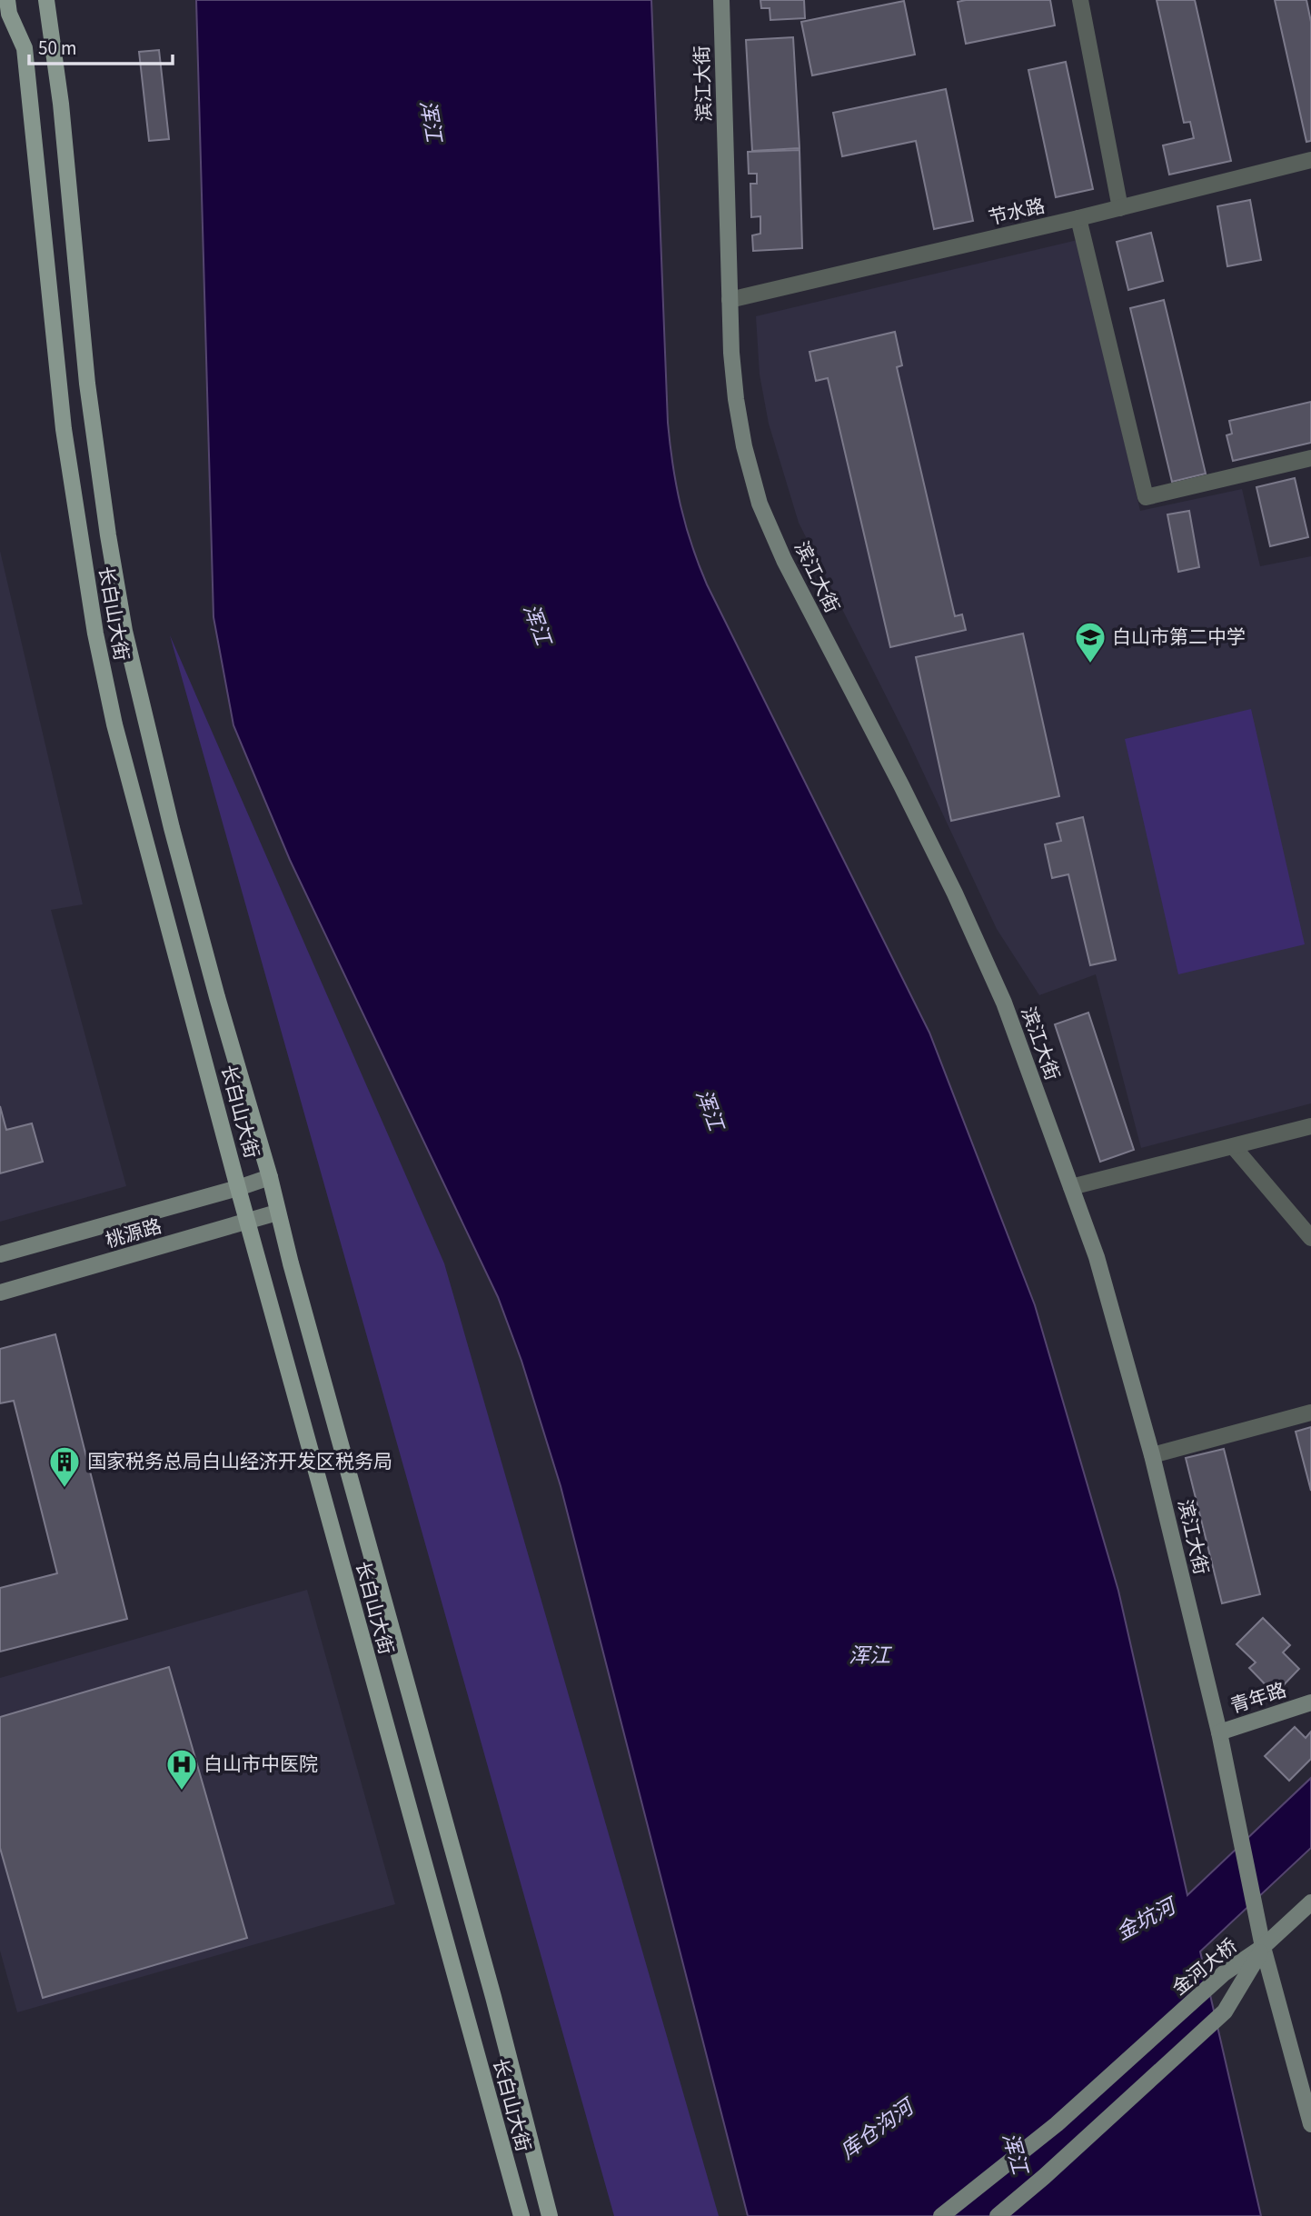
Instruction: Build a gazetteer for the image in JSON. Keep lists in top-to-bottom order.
{
  "streets": {
    "main road": ["长白山大街"],
    "street": [
      "滨江大街",
      "节水路",
      "桃源路",
      "青年路",
      "金河大桥"
    ]
  },
  "crossings": [
    ["滨江大街", "节水路"],
    ["滨江大街", "青年路"],
    ["滨江大街", "金河大桥"],
    ["长白山大街", "桃源路"]
  ],
  "water": ["浑江", "金坑河", "库仓沟河"],
  "places": {
    "school or university": ["白山市第二中学"],
    "building": ["国家税务总局白山经济开发区税务局"],
    "hospital": ["白山市中医院"]
  },
  "scale_bar": "50 m"
}
